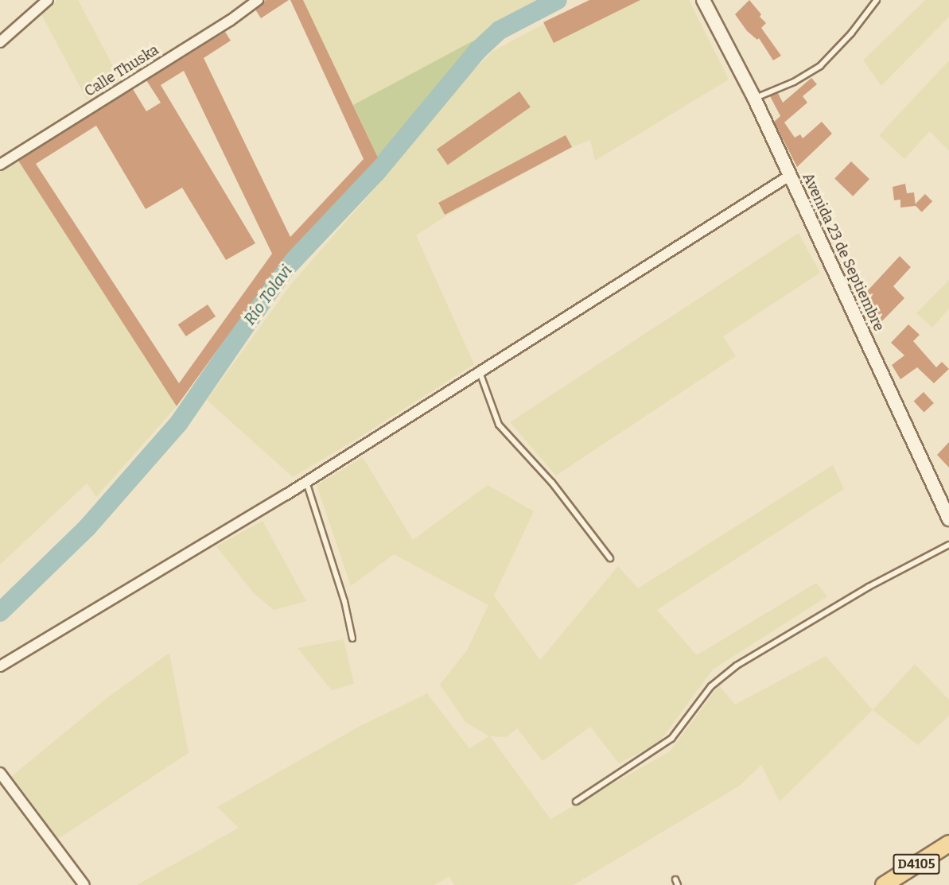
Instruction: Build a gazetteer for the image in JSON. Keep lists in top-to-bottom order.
{
  "streets": {
    "main road": ["Avenida 23 de Septiembre", "D4105"],
    "street": ["Calle Thuska"]
  },
  "water": ["Río Tolavi"]
}
